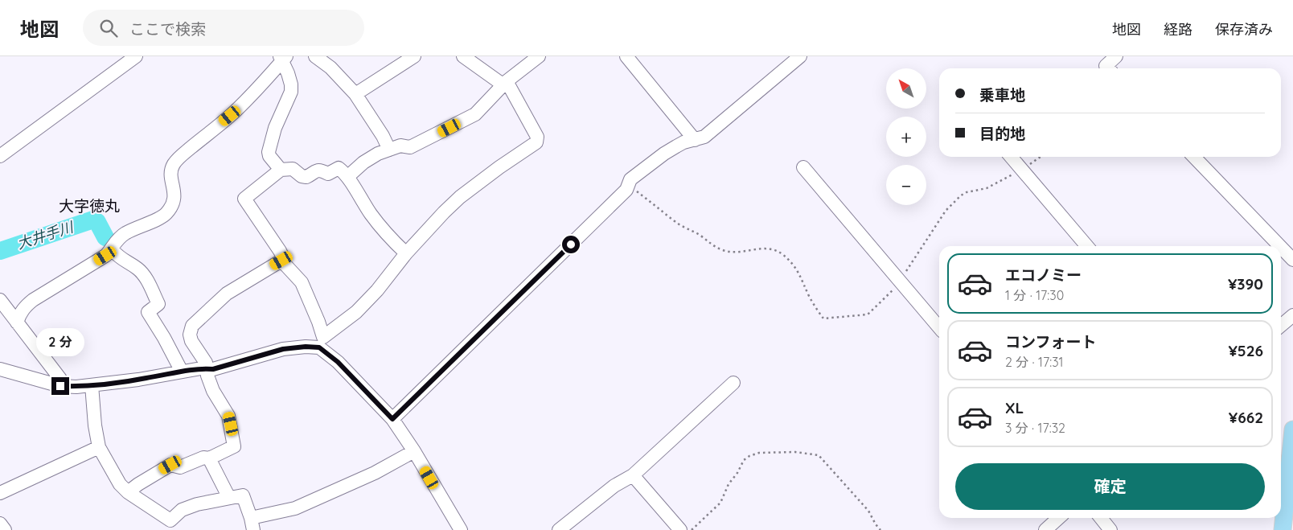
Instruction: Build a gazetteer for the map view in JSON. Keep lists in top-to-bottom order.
{
  "districts": ["大字徳丸"],
  "water": ["大井手川"],
  "north": "top left",
  "page": {
    "header": "地図",
    "search": "ここで検索",
    "nav": ["地図", "経路", "保存済み"],
    "map_buttons": ["+", "−"],
    "banner": ["乗車地", "目的地"],
    "list": [
      {
        "name": "エコノミー",
        "note": "1 分 · 17:30",
        "value": "¥390"
      },
      {
        "name": "コンフォート",
        "note": "2 分 · 17:31",
        "value": "¥526"
      },
      {
        "name": "XL",
        "note": "3 分 · 17:32",
        "value": "¥662"
      }
    ],
    "bubble": "2 分",
    "buttons": "確定"
  }
}
